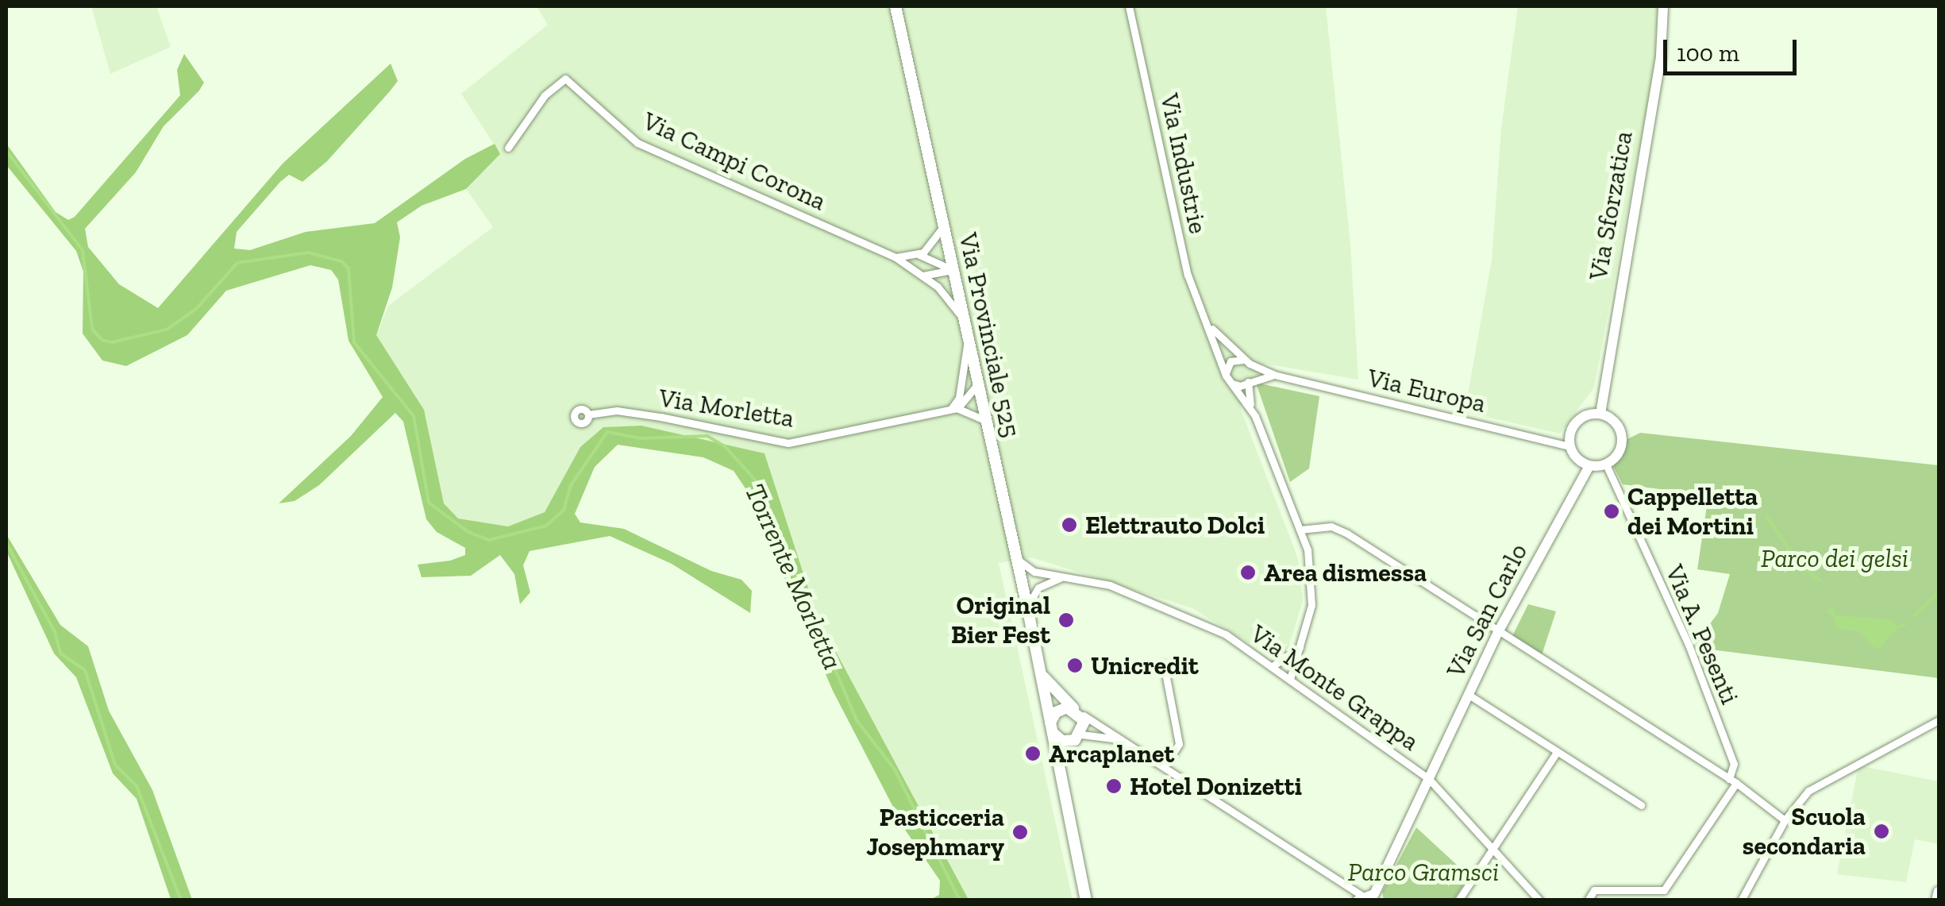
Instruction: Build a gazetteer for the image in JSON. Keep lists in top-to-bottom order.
{
  "streets": {
    "main road": ["Via Provinciale 525"],
    "street": [
      "Via Campi Corona",
      "Via Industrie",
      "Via Sforzatica",
      "Via Europa",
      "Via Morletta",
      "Via San Carlo",
      "Via A. Pesenti",
      "Via Monte Grappa"
    ]
  },
  "crossings": [
    ["Via Campi Corona", "Via Provinciale 525"],
    ["Via Industrie", "Via Europa"],
    ["Via Industrie", "Via Monte Grappa"],
    ["Via Sforzatica", "Via Europa"],
    ["Via Sforzatica", "Via San Carlo"],
    ["Via Sforzatica", "Via A. Pesenti"],
    ["Via Europa", "Via San Carlo"],
    ["Via Europa", "Via A. Pesenti"],
    ["Via San Carlo", "Via A. Pesenti"],
    ["Via San Carlo", "Via Monte Grappa"]
  ],
  "water": ["Torrente Morletta"],
  "parks": ["Parco dei gelsi", "Parco Gramsci"],
  "places": [
    "Cappelletta dei Mortini",
    "Elettrauto Dolci",
    "Area dismessa",
    "Original Bier Fest",
    "Unicredit",
    "Arcaplanet",
    "Hotel Donizetti",
    "Scuola secondaria",
    "Pasticceria Josephmary"
  ],
  "scale_bar": "100 m"
}
